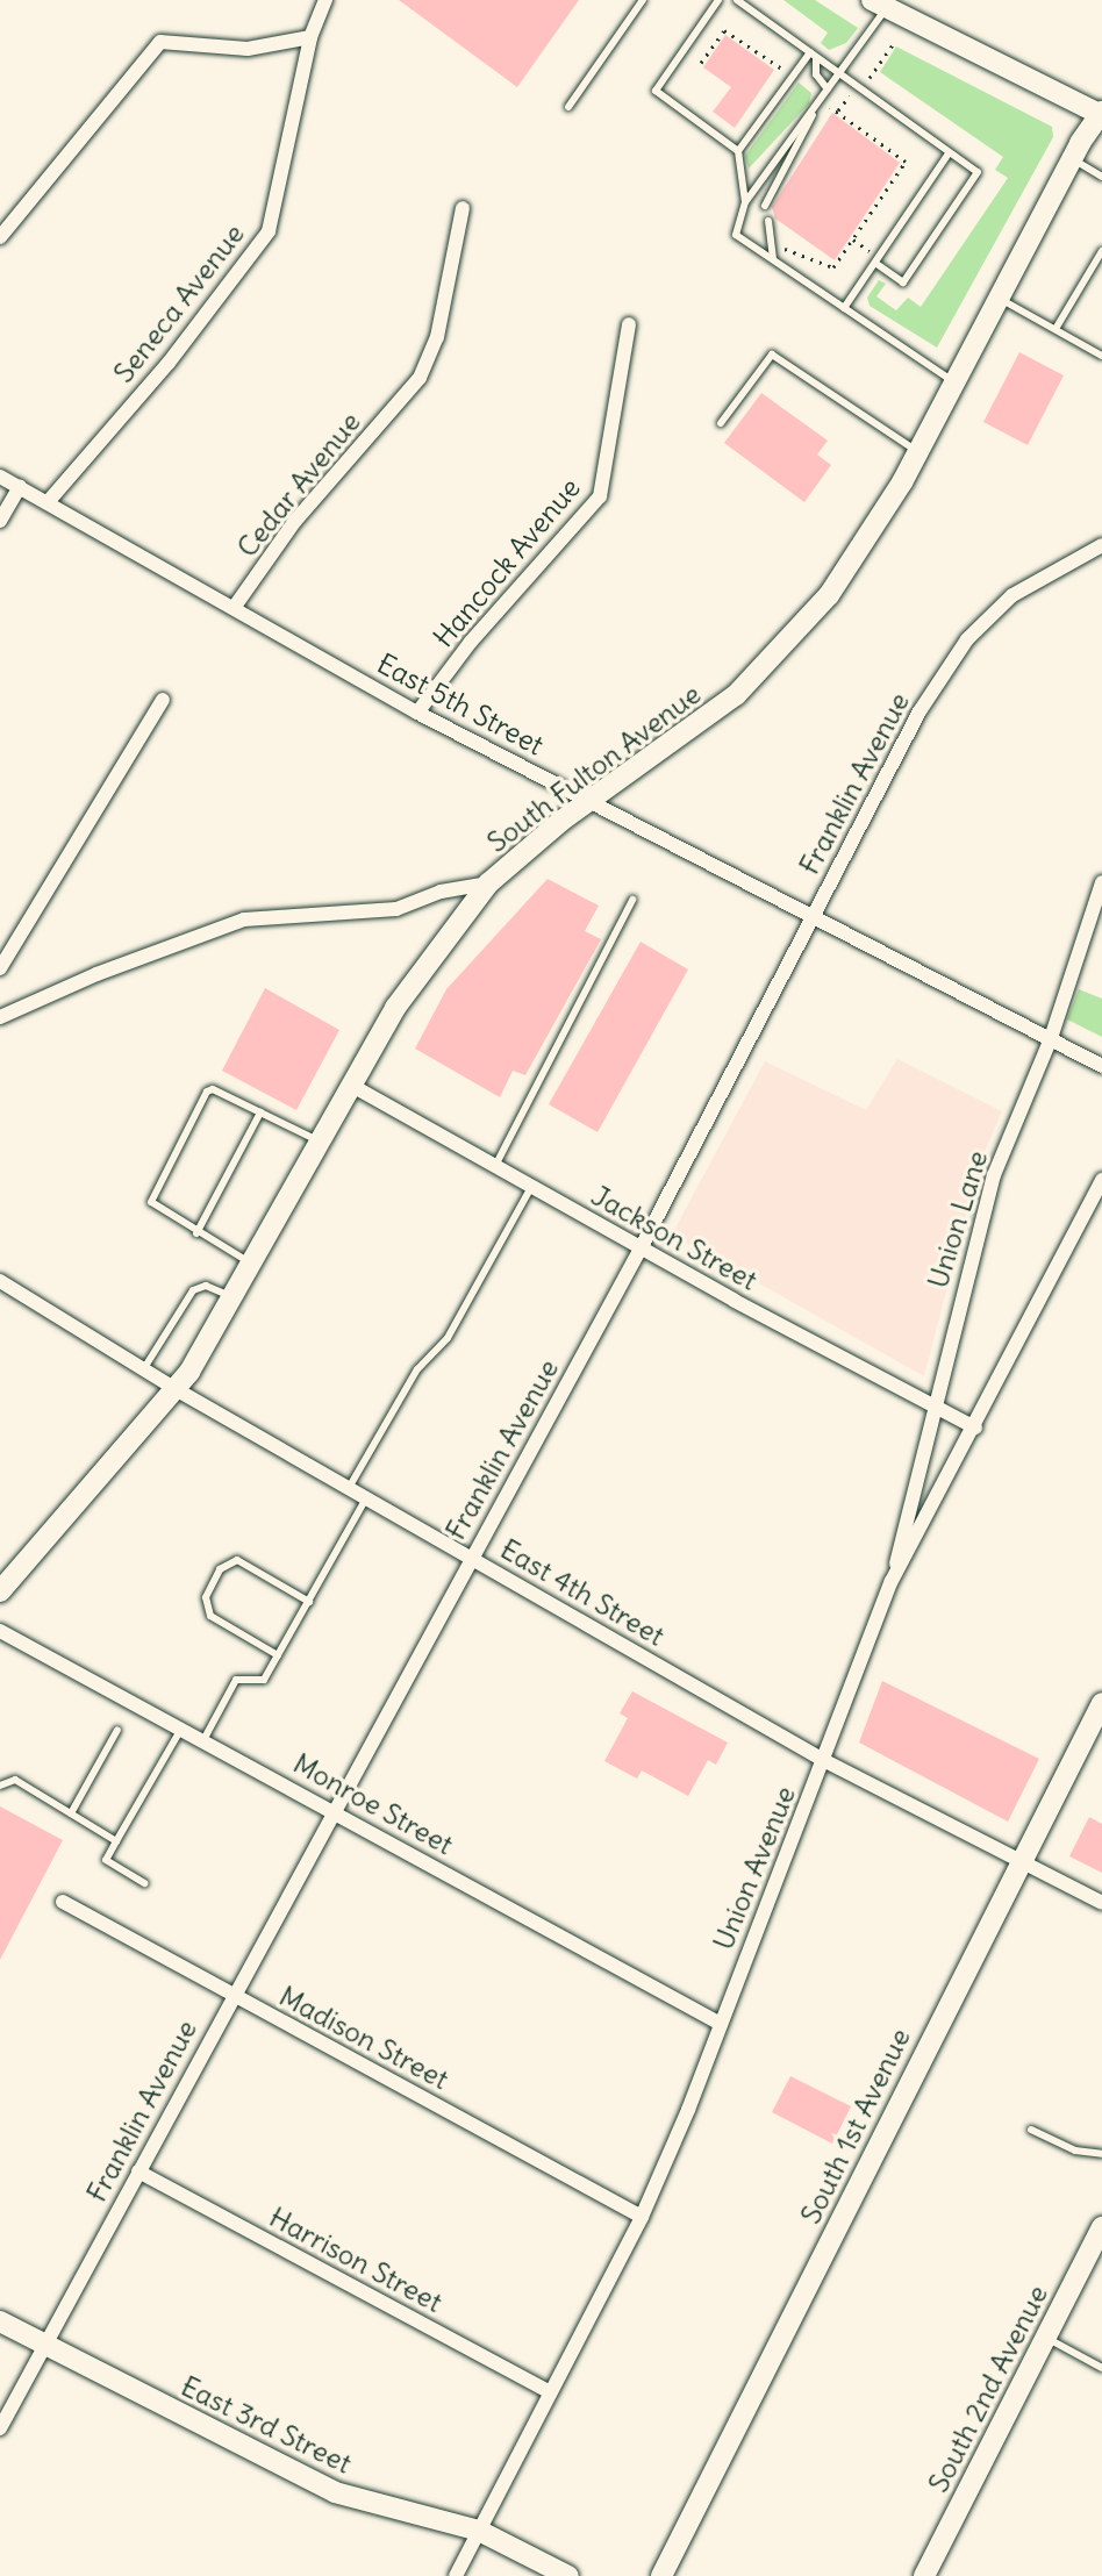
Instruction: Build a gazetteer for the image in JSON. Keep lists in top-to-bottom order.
{
  "streets": {
    "street": [
      "Seneca Avenue",
      "Cedar Avenue",
      "Hancock Avenue",
      "East 5th Street",
      "South Fulton Avenue",
      "Franklin Avenue",
      "Union Lane",
      "Jackson Street",
      "East 4th Street",
      "Monroe Street",
      "Union Avenue",
      "Madison Street",
      "South 1st Avenue",
      "Harrison Street",
      "South 2nd Avenue",
      "East 3rd Street"
    ]
  },
  "crossings": [
    ["Seneca Avenue", "East 5th Street"],
    ["Cedar Avenue", "East 5th Street"],
    ["Hancock Avenue", "East 5th Street"],
    ["East 5th Street", "South Fulton Avenue"],
    ["East 5th Street", "Franklin Avenue"],
    ["East 5th Street", "Union Lane"],
    ["South Fulton Avenue", "Jackson Street"],
    ["South Fulton Avenue", "East 4th Street"],
    ["Franklin Avenue", "Jackson Street"],
    ["Franklin Avenue", "East 4th Street"],
    ["Franklin Avenue", "Monroe Street"],
    ["Franklin Avenue", "Madison Street"],
    ["Franklin Avenue", "Harrison Street"],
    ["Franklin Avenue", "East 3rd Street"],
    ["Union Lane", "Jackson Street"],
    ["Union Lane", "Union Avenue"],
    ["Jackson Street", "Union Avenue"],
    ["East 4th Street", "Union Avenue"],
    ["East 4th Street", "South 1st Avenue"],
    ["Monroe Street", "Union Avenue"],
    ["Union Avenue", "Madison Street"],
    ["Union Avenue", "Harrison Street"],
    ["Union Avenue", "East 3rd Street"]
  ]
}
